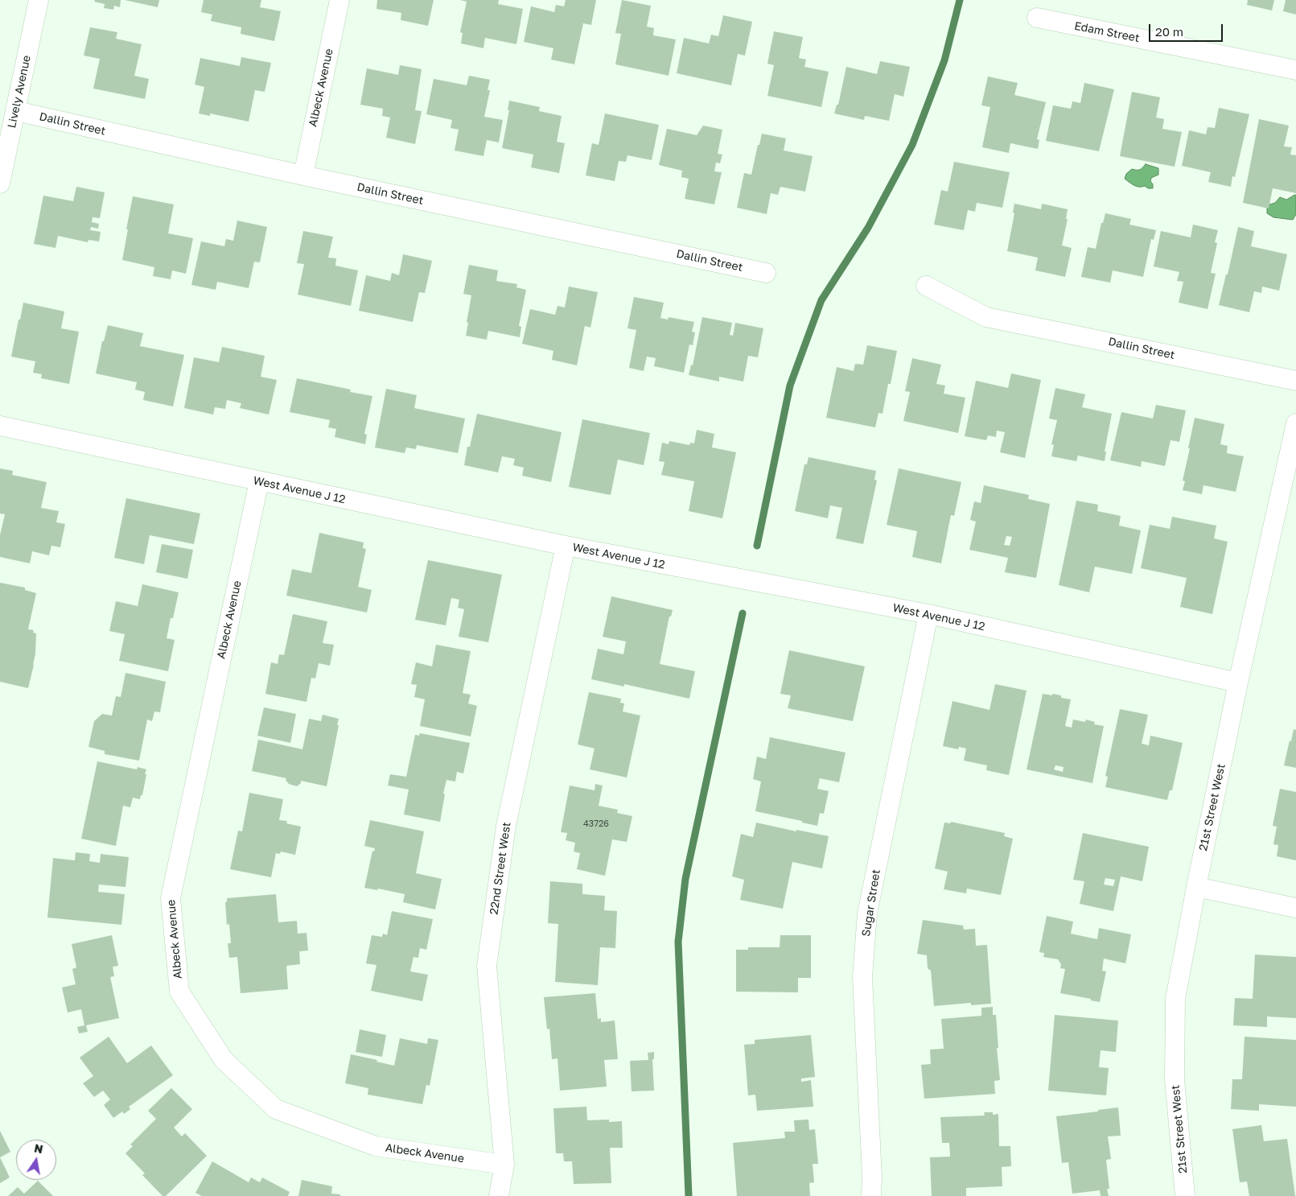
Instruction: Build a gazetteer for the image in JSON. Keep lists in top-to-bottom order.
{
  "streets": {
    "street": [
      "Edam Street",
      "Albeck Avenue",
      "Lively Avenue",
      "Dallin Street",
      "West Avenue J 12",
      "21st Street West",
      "22nd Street West",
      "Sugar Street"
    ]
  },
  "crossings": [
    ["Albeck Avenue", "Dallin Street"],
    ["Albeck Avenue", "West Avenue J 12"],
    ["Albeck Avenue", "22nd Street West"],
    ["Lively Avenue", "Dallin Street"],
    ["West Avenue J 12", "21st Street West"],
    ["West Avenue J 12", "22nd Street West"],
    ["West Avenue J 12", "Sugar Street"]
  ],
  "house_numbers": ["43726"],
  "scale_bar": "20 m",
  "north": "top"
}
